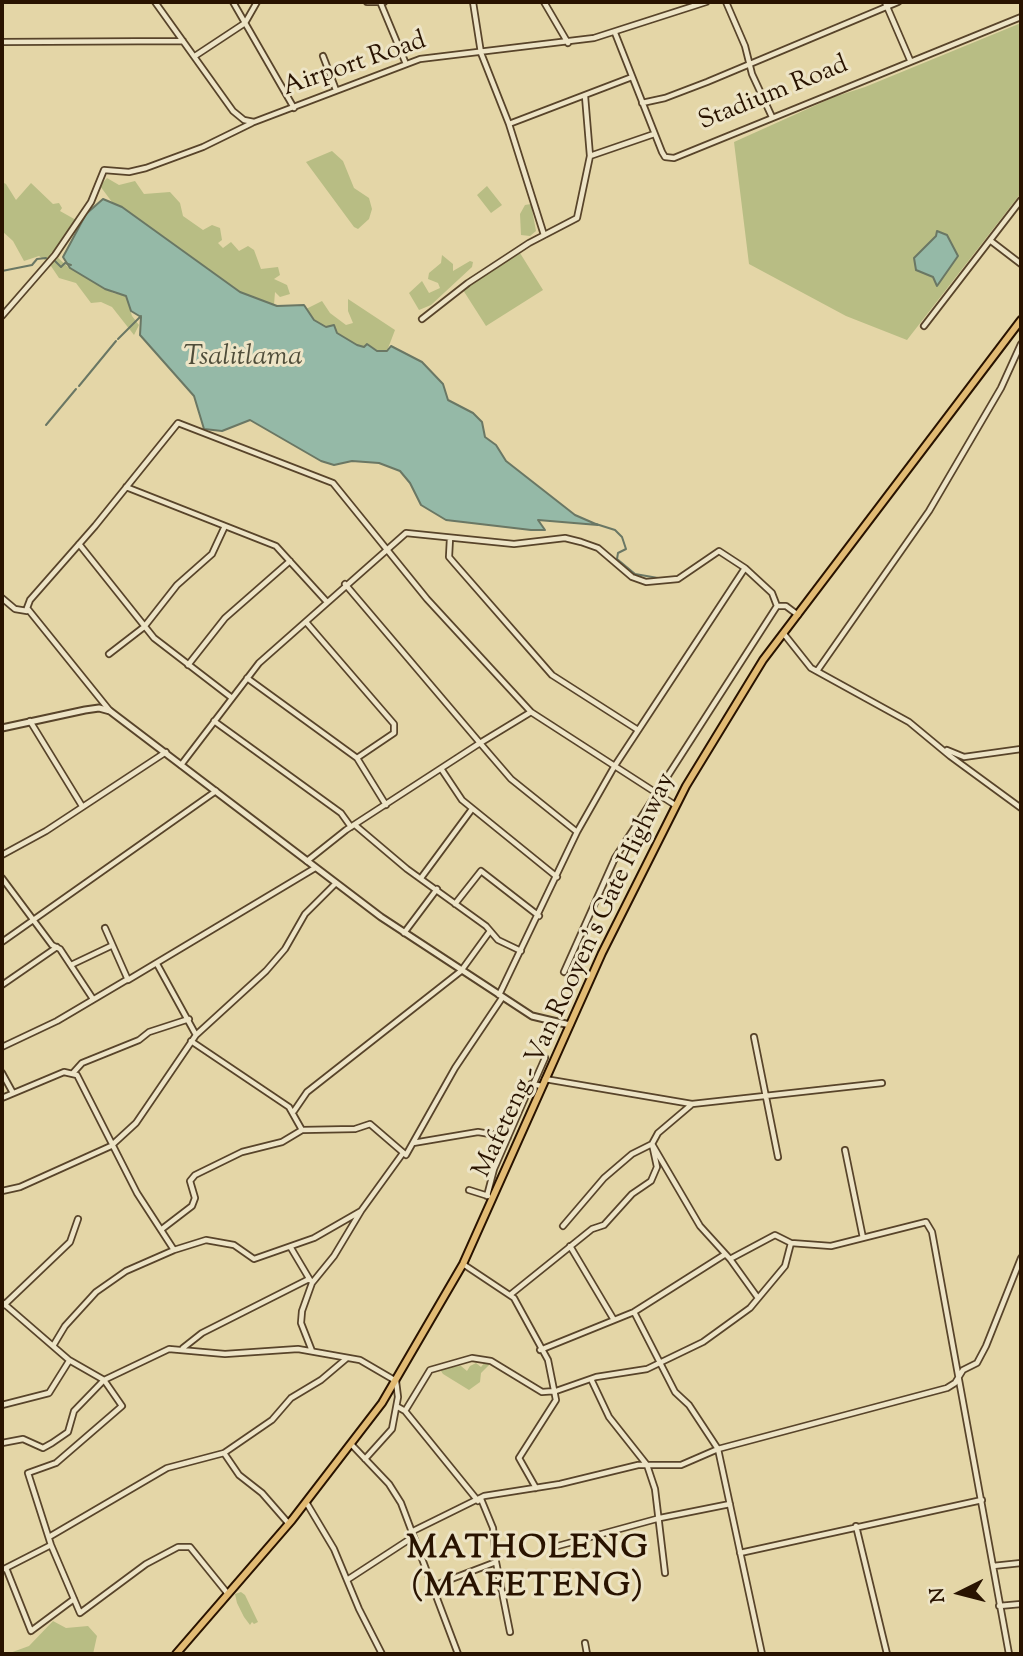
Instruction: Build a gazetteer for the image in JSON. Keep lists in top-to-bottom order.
{
  "streets": {
    "main road": ["Mafeteng - Van Rooyen's Gate Highway"],
    "street": ["Airport Road", "Stadium Road"]
  },
  "crossings": [
    ["Airport Road", "Stadium Road"]
  ],
  "districts": ["MATHOLENG (MAFETENG)"],
  "water": ["Tsalitlama"],
  "north": "left"
}
